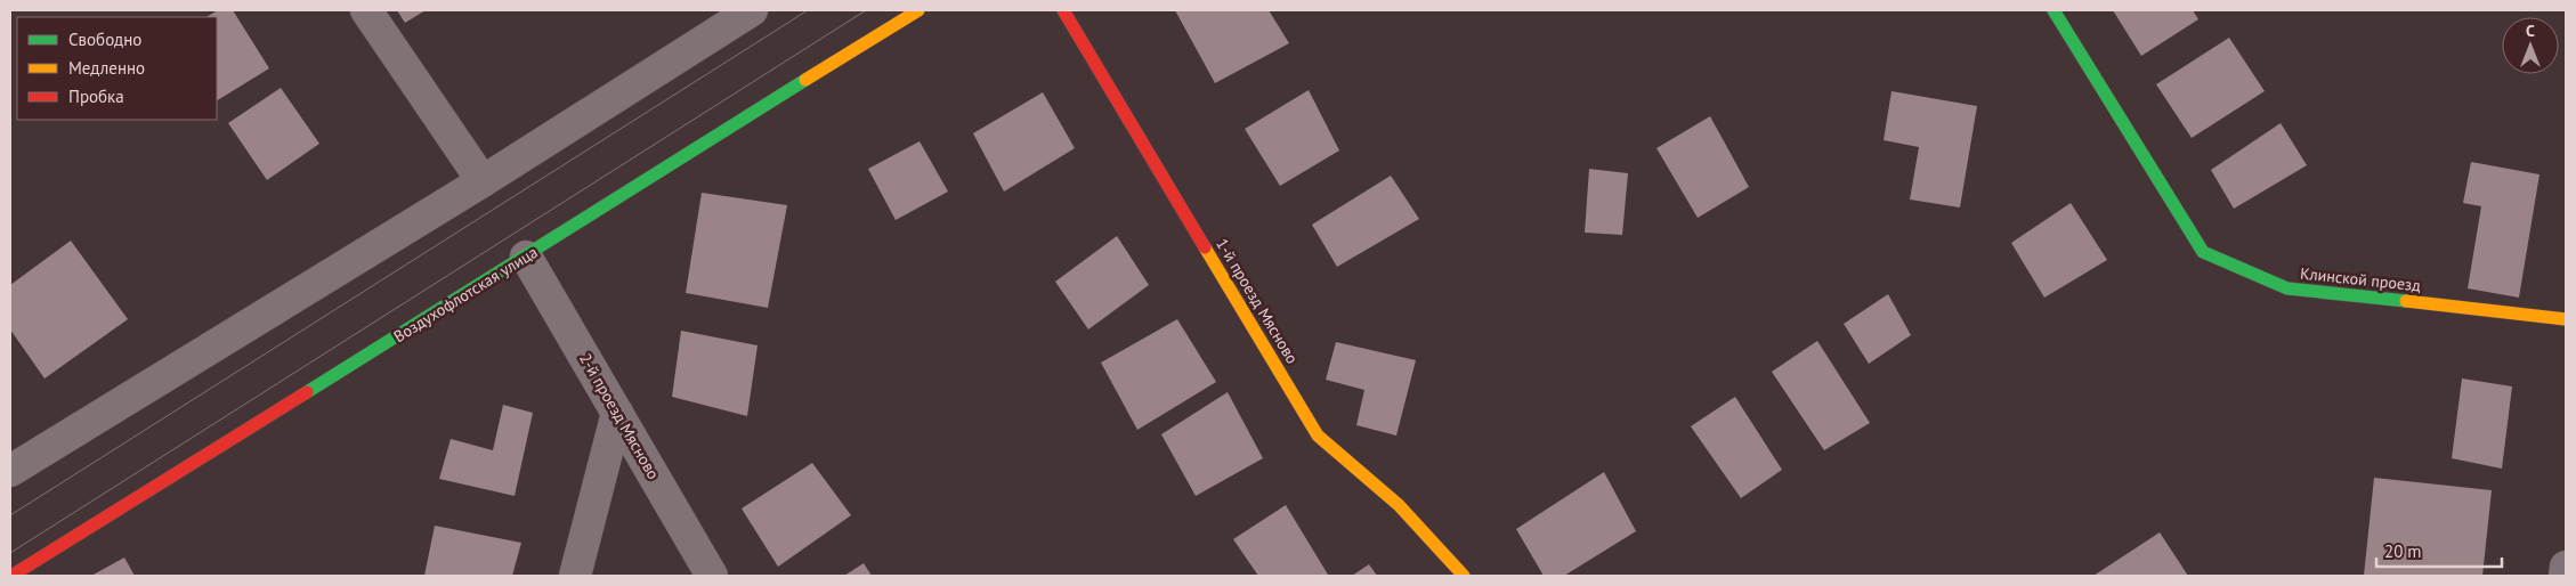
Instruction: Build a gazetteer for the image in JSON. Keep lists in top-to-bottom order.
{
  "streets": {
    "street": [
      "Клинской проезд",
      "Воздухофлотская улица",
      "1-й проезд Мясново",
      "2-й проезд Мясново"
    ]
  },
  "crossings": [
    ["Воздухофлотская улица", "2-й проезд Мясново"]
  ],
  "legend": ["Свободно", "Медленно", "Пробка"],
  "scale_bar": "20 m",
  "north": "top"
}
